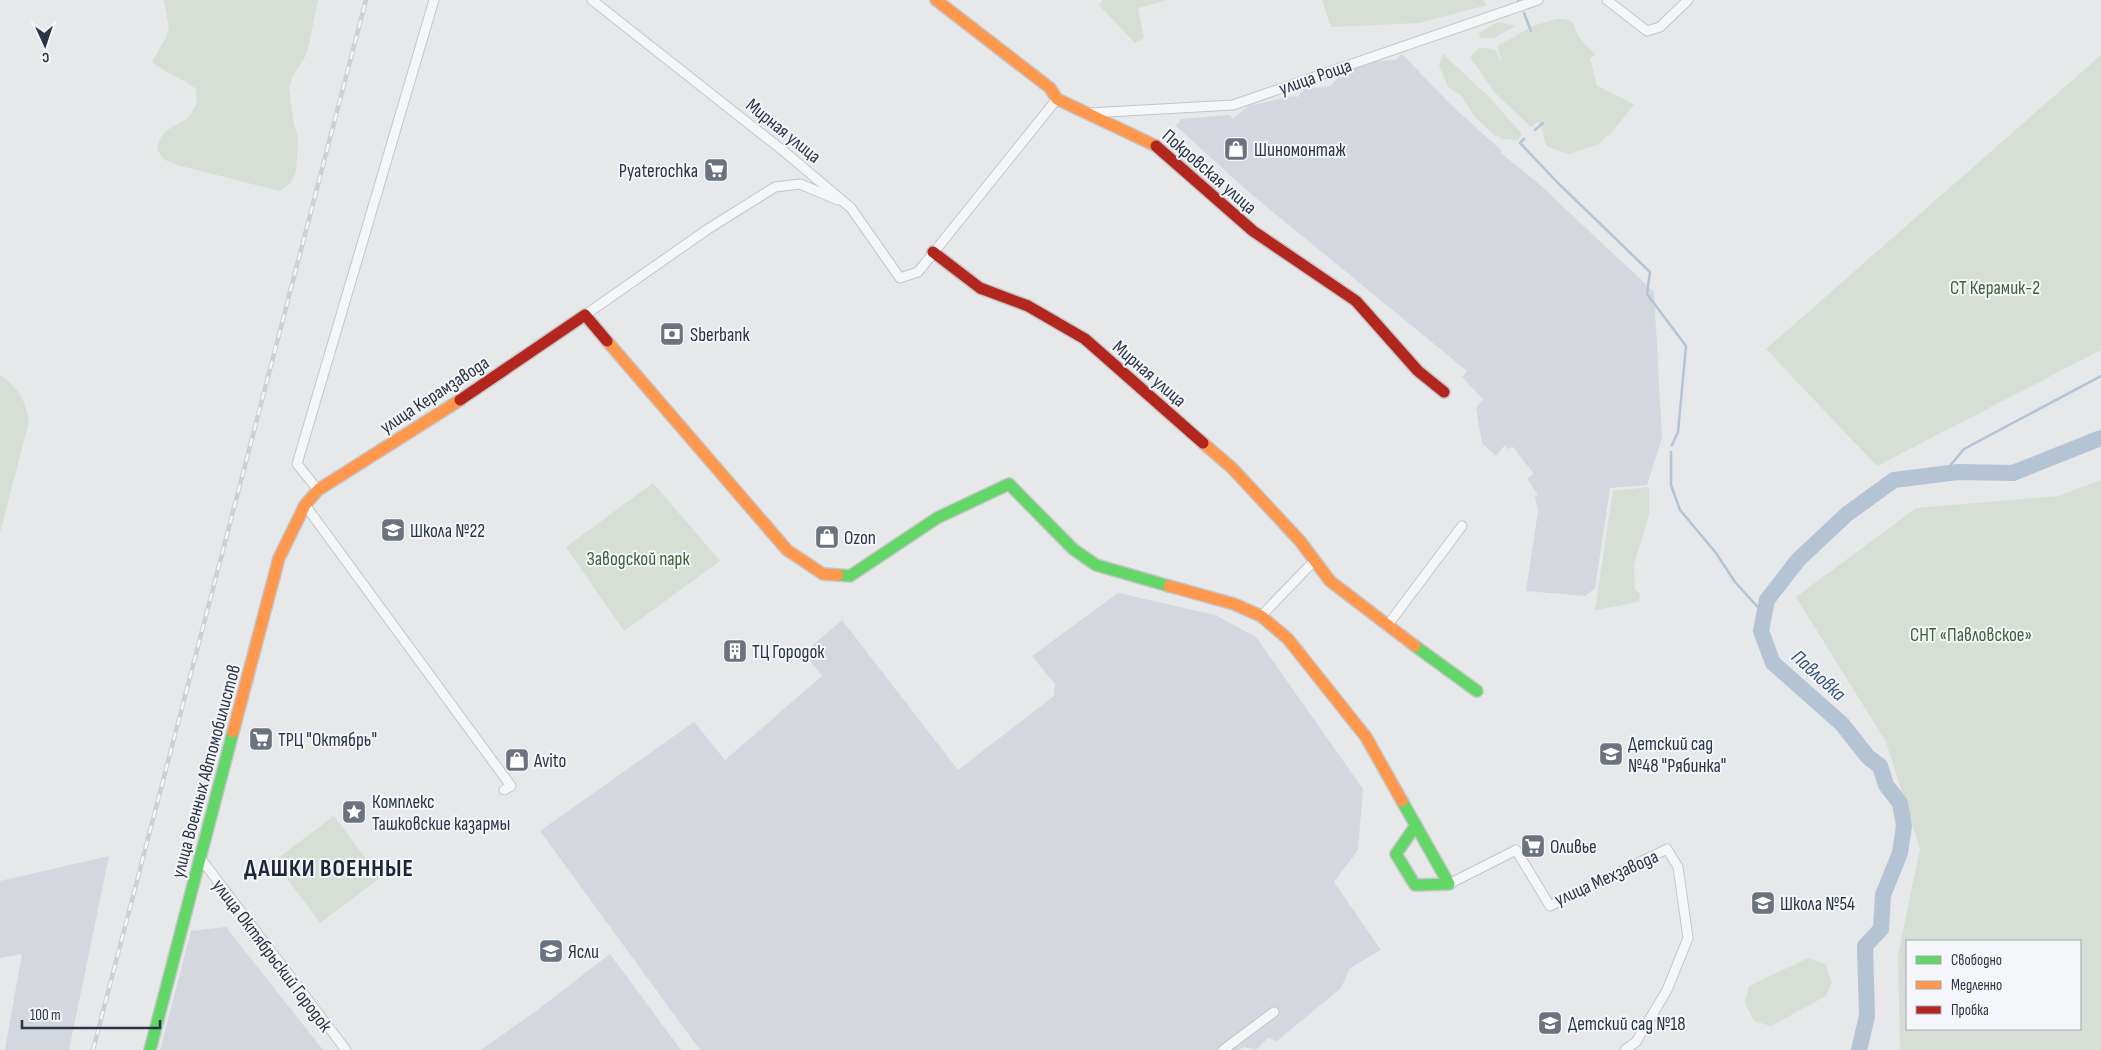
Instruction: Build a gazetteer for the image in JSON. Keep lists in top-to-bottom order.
{
  "streets": {
    "street": [
      "улица Роща",
      "Мирная улица",
      "Покровская улица",
      "улица Керамзавода",
      "улица Военных Автомобилистов",
      "улица Мехзавода",
      "улица Октябрьский Городок"
    ]
  },
  "crossings": [
    ["улица Роща", "Покровская улица"],
    ["Мирная улица", "Покровская улица"],
    ["Мирная улица", "улица Керамзавода"],
    ["улица Керамзавода", "улица Военных Автомобилистов"],
    ["улица Военных Автомобилистов", "улица Октябрьский Городок"]
  ],
  "districts": ["ДАШКИ ВОЕННЫЕ"],
  "water": ["Павловка"],
  "parks": ["СТ Керамик-2", "Заводской парк", "СНТ «Павловское»"],
  "places": {
    "shop": ["Шиномонтаж", "Ozon", "Avito"],
    "supermarket": ["Pyaterochka", "ТРЦ \"Октябрь\"", "Оливье"],
    "bank": ["Sberbank"],
    "school or university": [
      "Школа №22",
      "Детский сад №48 \"Рябинка\"",
      "Школа №54",
      "Ясли",
      "Детский сад №18"
    ],
    "building": ["ТЦ Городок"],
    "place": ["Комплекс Ташковские казармы"]
  },
  "legend": ["Свободно", "Медленно", "Пробка"],
  "scale_bar": "100 m",
  "north": "bottom"
}
